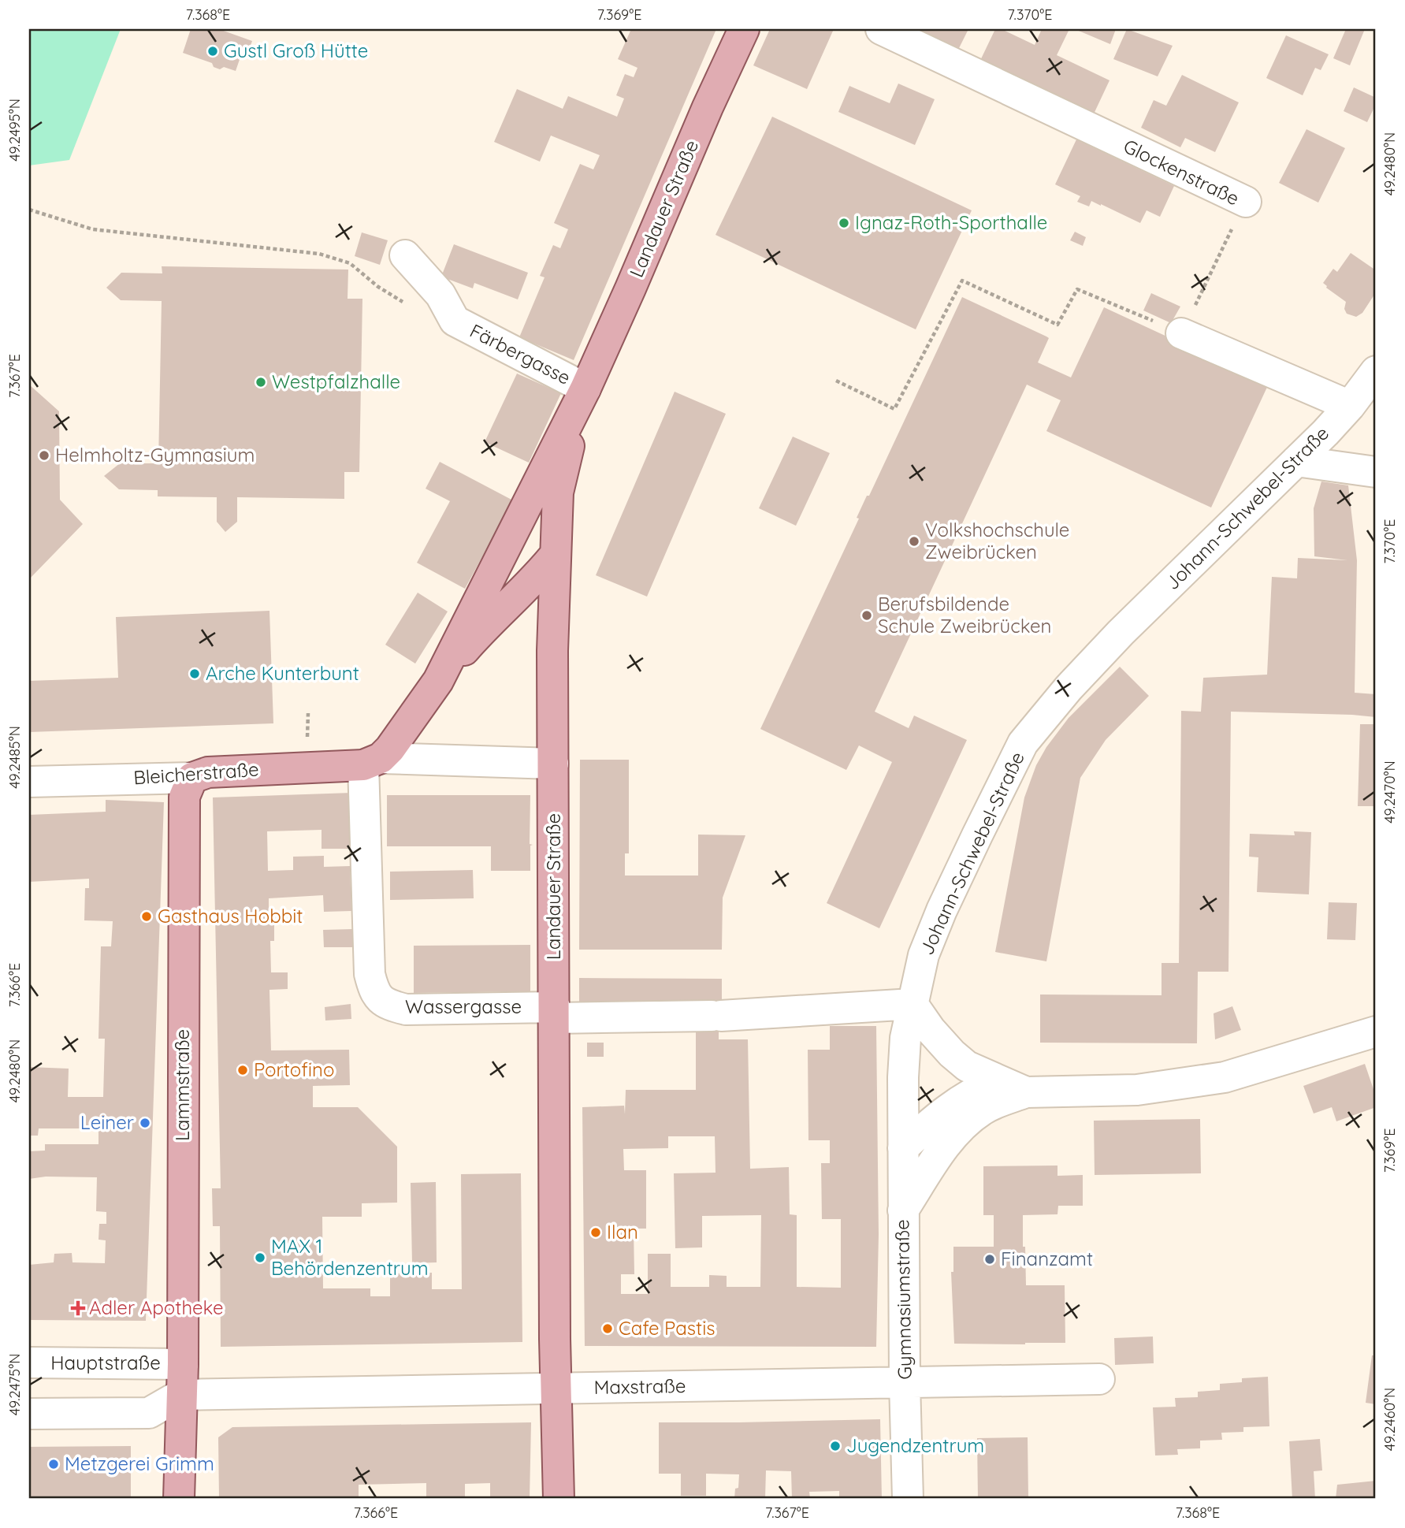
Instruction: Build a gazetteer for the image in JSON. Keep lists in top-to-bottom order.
{
  "streets": {
    "main road": ["Landauer Straße", "Bleicherstraße", "Lammstraße"],
    "street": [
      "Glockenstraße",
      "Färbergasse",
      "Johann-Schwebel-Straße",
      "Wassergasse",
      "Gymnasiumstraße",
      "Hauptstraße",
      "Maxstraße"
    ]
  },
  "crossings": [
    ["Landauer Straße", "Färbergasse"],
    ["Landauer Straße", "Bleicherstraße"],
    ["Landauer Straße", "Wassergasse"],
    ["Landauer Straße", "Maxstraße"],
    ["Johann-Schwebel-Straße", "Wassergasse"],
    ["Johann-Schwebel-Straße", "Gymnasiumstraße"],
    ["Bleicherstraße", "Wassergasse"],
    ["Bleicherstraße", "Lammstraße"],
    ["Lammstraße", "Hauptstraße"],
    ["Lammstraße", "Maxstraße"],
    ["Gymnasiumstraße", "Maxstraße"],
    ["Hauptstraße", "Maxstraße"]
  ],
  "places": {
    "other": [
      "Gustl Groß Hütte",
      "Ignaz-Roth-Sporthalle",
      "Westpfalzhalle",
      "Helmholtz-Gymnasium",
      "Volkshochschule Zweibrücken",
      "Berufsbildende Schule Zweibrücken",
      "Arche Kunterbunt",
      "Gasthaus Hobbit",
      "Portofino",
      "Leiner",
      "Ilan",
      "MAX 1 Behördenzentrum",
      "Finanzamt",
      "Cafe Pastis",
      "Jugendzentrum",
      "Metzgerei Grimm"
    ],
    "health": ["Adler Apotheke"]
  },
  "coordinates": [
    "7.368°E",
    "7.369°E",
    "7.370°E",
    "49.2495°N",
    "49.2480°N",
    "7.367°E",
    "49.2485°N",
    "49.2470°N",
    "7.366°E",
    "49.2475°N",
    "49.2460°N"
  ]
}
